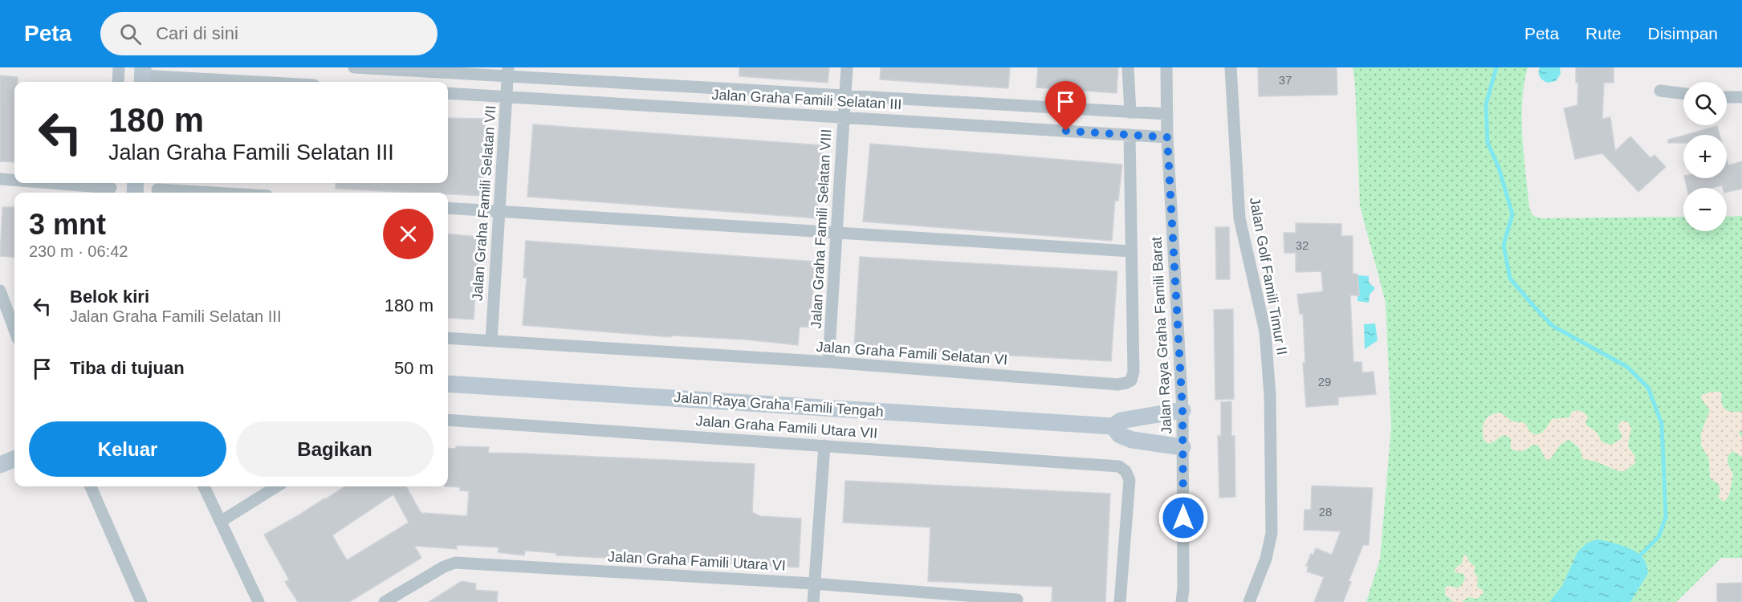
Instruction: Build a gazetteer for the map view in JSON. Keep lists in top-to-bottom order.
{
  "streets": {
    "street": [
      "Jalan Graha Famili Selatan III",
      "Jalan Graha Famili Selatan VII",
      "Jalan Graha Famili Selatan VIII",
      "Jalan Golf Famili Timur II",
      "Jalan Raya Graha Famili Barat",
      "Jalan Graha Famili Selatan VI",
      "Jalan Raya Graha Famili Tengah",
      "Jalan Graha Famili Utara VII",
      "Jalan Graha Famili Utara VI"
    ]
  },
  "crossings": [
    ["Jalan Graha Famili Selatan III", "Jalan Graha Famili Selatan VII"],
    ["Jalan Graha Famili Selatan III", "Jalan Graha Famili Selatan VIII"],
    ["Jalan Graha Famili Selatan III", "Jalan Raya Graha Famili Barat"],
    ["Jalan Graha Famili Selatan III", "Jalan Graha Famili Selatan VI"],
    ["Jalan Graha Famili Selatan VII", "Jalan Graha Famili Selatan VI"],
    ["Jalan Graha Famili Selatan VIII", "Jalan Graha Famili Selatan VI"],
    ["Jalan Raya Graha Famili Barat", "Jalan Raya Graha Famili Tengah"]
  ],
  "house_numbers": [
    "37",
    "32",
    "29",
    "28"
  ],
  "page": {
    "header": "Peta",
    "search": "Cari di sini",
    "nav": ["Peta", "Rute", "Disimpan"],
    "map_buttons": ["+", "−"],
    "turn": ["180 m", "Jalan Graha Famili Selatan III"],
    "heading": ["3 mnt", "230 m · 06:42"],
    "list": [
      {
        "name": "Belok kiri",
        "note": "Jalan Graha Famili Selatan III",
        "value": "180 m"
      },
      {
        "name": "Tiba di tujuan",
        "value": "50 m"
      }
    ],
    "buttons": ["Keluar", "Bagikan"]
  }
}
